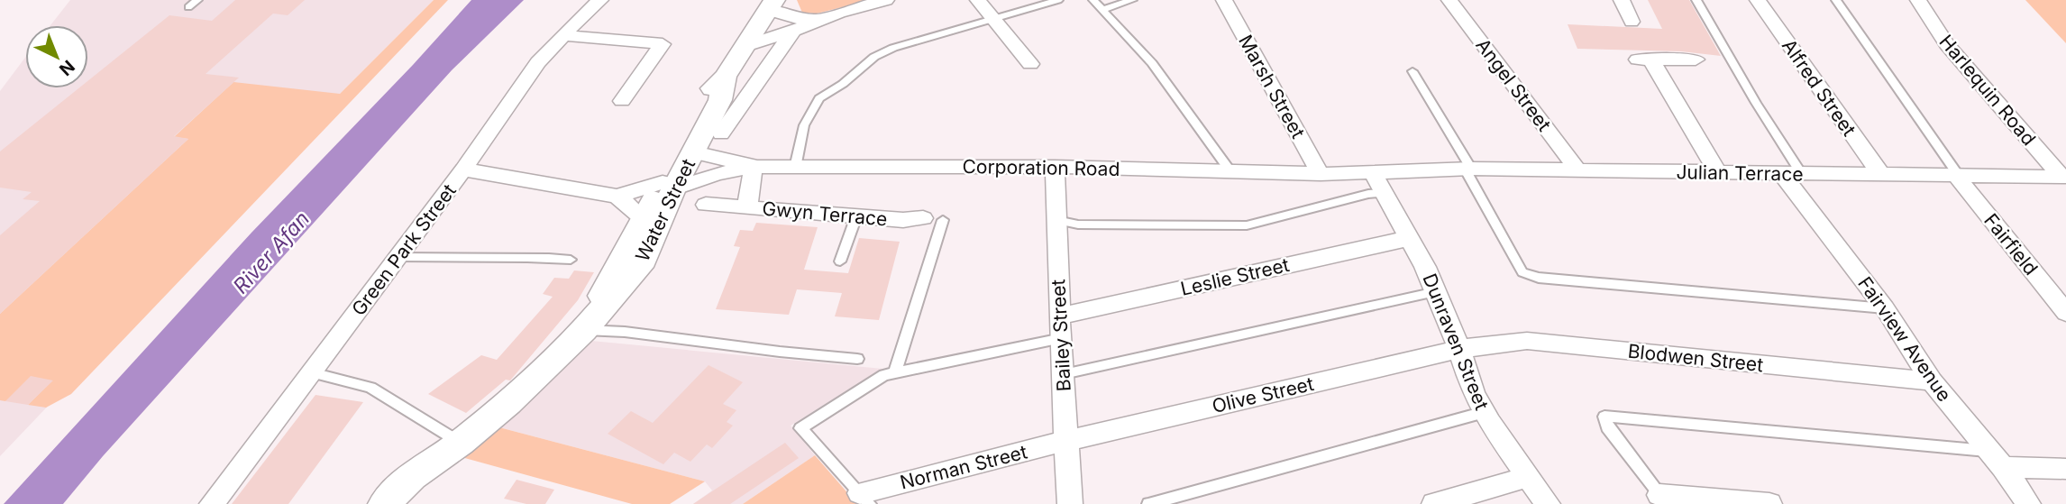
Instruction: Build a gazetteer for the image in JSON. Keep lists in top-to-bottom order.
{
  "streets": {
    "street": [
      "Angel Street",
      "Marsh Street",
      "Alfred Street",
      "Harlequin Road",
      "Corporation Road",
      "Julian Terrace",
      "Water Street",
      "Gwyn Terrace",
      "Fairfield",
      "Green Park Street",
      "Leslie Street",
      "Bailey Street",
      "Fairview Avenue",
      "Dunraven Street",
      "Blodwen Street",
      "Olive Street",
      "Norman Street"
    ]
  },
  "crossings": [
    ["Angel Street", "Julian Terrace"],
    ["Marsh Street", "Corporation Road"],
    ["Alfred Street", "Julian Terrace"],
    ["Harlequin Road", "Julian Terrace"],
    ["Corporation Road", "Julian Terrace"],
    ["Corporation Road", "Water Street"],
    ["Corporation Road", "Gwyn Terrace"],
    ["Corporation Road", "Bailey Street"],
    ["Corporation Road", "Dunraven Street"],
    ["Julian Terrace", "Fairfield"],
    ["Julian Terrace", "Fairview Avenue"],
    ["Leslie Street", "Bailey Street"],
    ["Leslie Street", "Dunraven Street"],
    ["Bailey Street", "Olive Street"],
    ["Bailey Street", "Norman Street"],
    ["Fairview Avenue", "Blodwen Street"],
    ["Dunraven Street", "Blodwen Street"],
    ["Dunraven Street", "Olive Street"],
    ["Blodwen Street", "Olive Street"],
    ["Olive Street", "Norman Street"]
  ],
  "water": ["River Afan"],
  "north": "bottom right"
}
